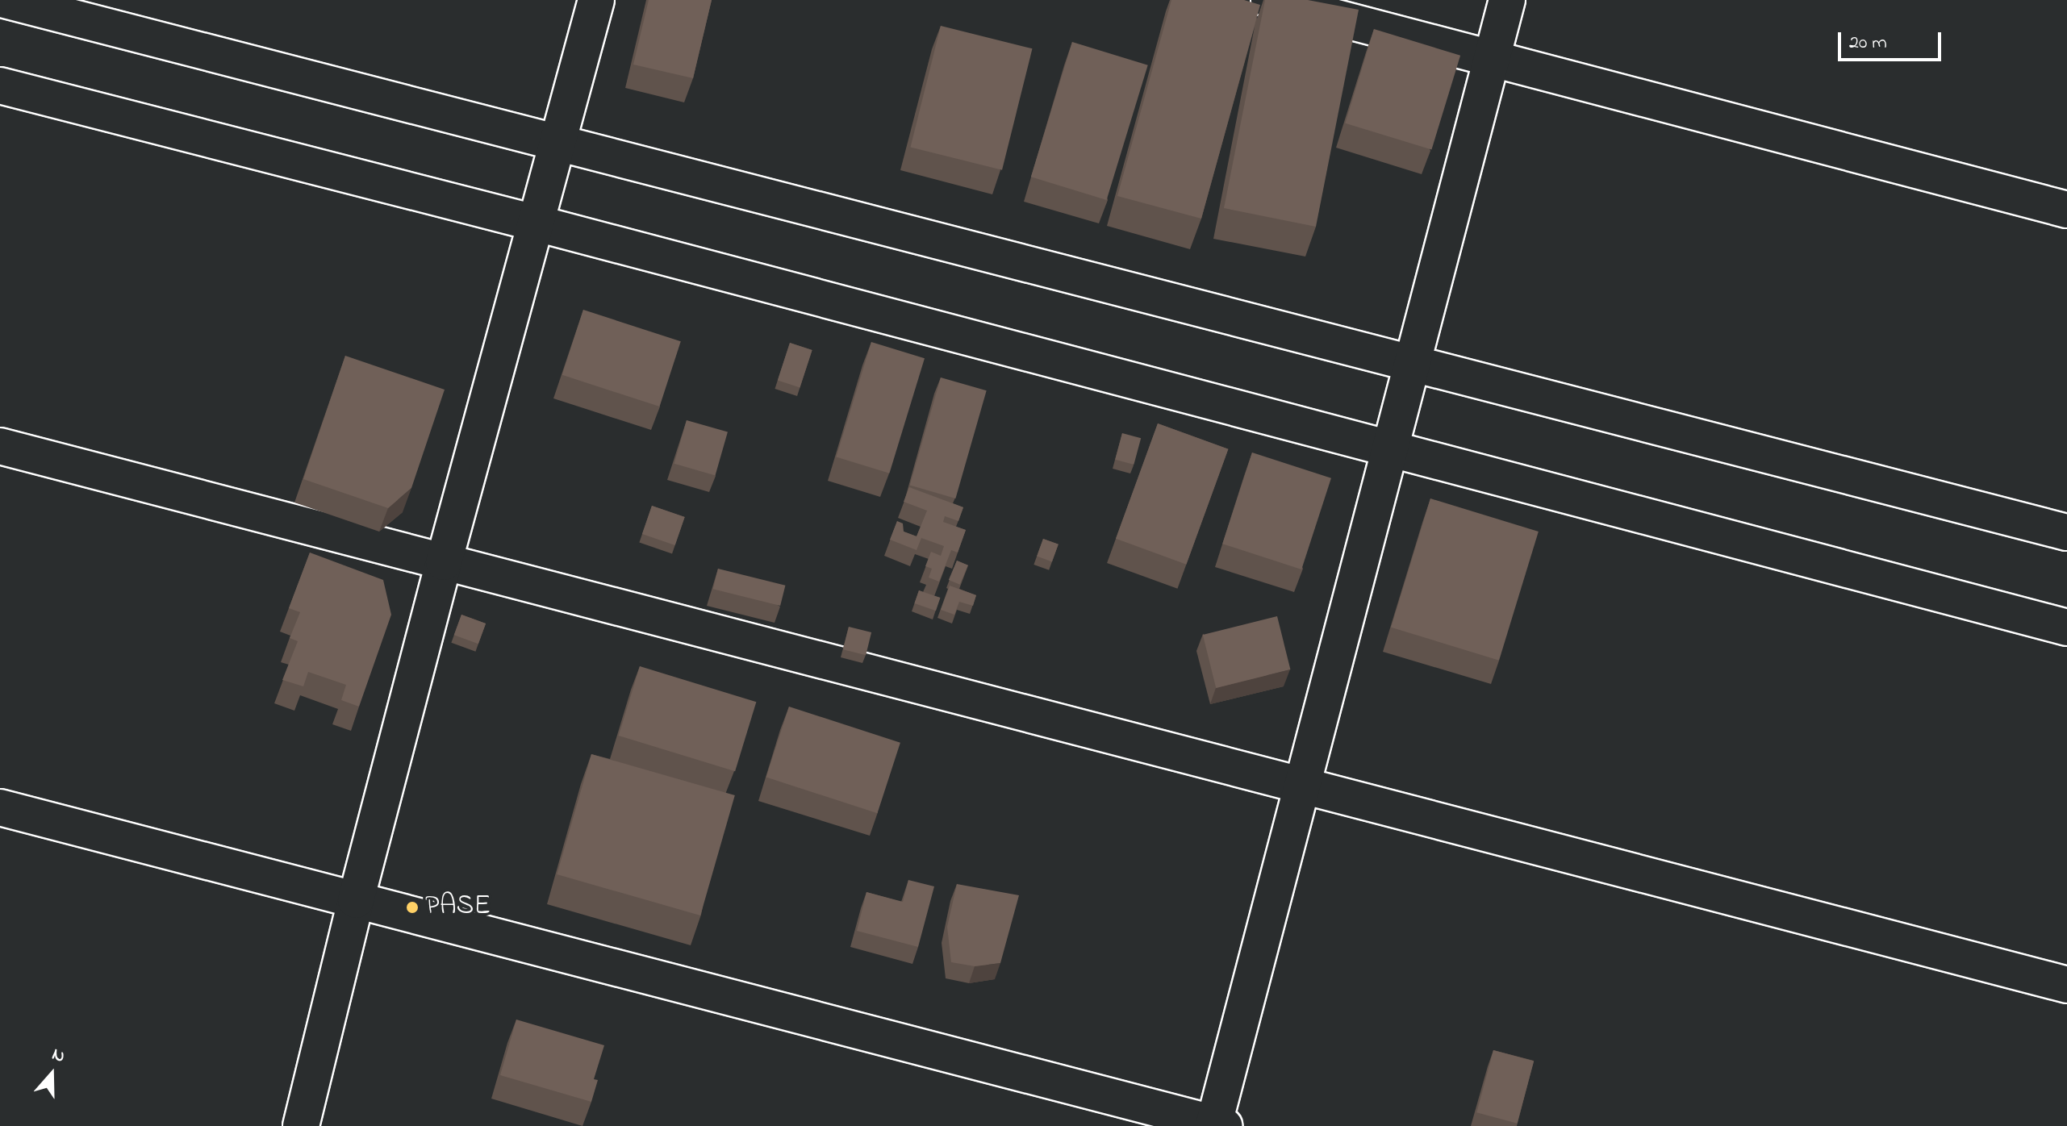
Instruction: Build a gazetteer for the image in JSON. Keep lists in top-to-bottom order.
{
  "places": ["PASE"],
  "scale_bar": "20 m",
  "north": "top"
}
